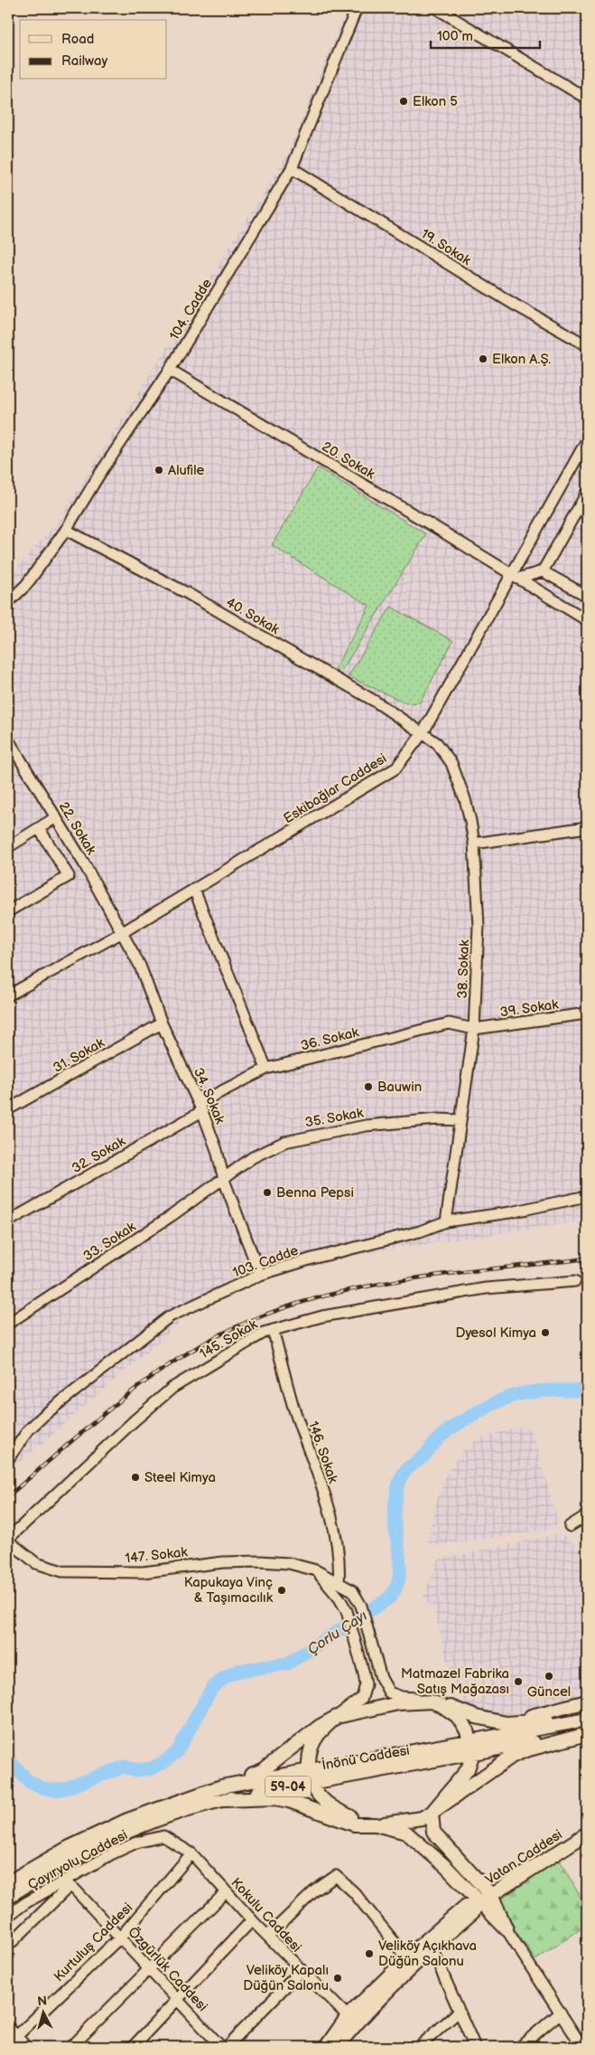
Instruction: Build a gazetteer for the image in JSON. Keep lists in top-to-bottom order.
{
  "streets": {
    "main road": ["İnönü Caddesi", "59-04", "Vatan Caddesi"],
    "street": [
      "19. Sokak",
      "104. Cadde",
      "20. Sokak",
      "40. Sokak",
      "Eskibağlar Caddesi",
      "22. Sokak",
      "38. Sokak",
      "39. Sokak",
      "36. Sokak",
      "31. Sokak",
      "34. Sokak",
      "35. Sokak",
      "32. Sokak",
      "33. Sokak",
      "103. Cadde",
      "145. Sokak",
      "146. Sokak",
      "147. Sokak",
      "Çayıryolu Caddesi",
      "Kokulu Caddesi",
      "Kurtuluş Caddesi",
      "Özgürlük Caddesi"
    ]
  },
  "crossings": [
    ["19. Sokak", "104. Cadde"],
    ["104. Cadde", "20. Sokak"],
    ["104. Cadde", "40. Sokak"],
    ["20. Sokak", "Eskibağlar Caddesi"],
    ["40. Sokak", "Eskibağlar Caddesi"],
    ["40. Sokak", "38. Sokak"],
    ["Eskibağlar Caddesi", "22. Sokak"],
    ["Eskibağlar Caddesi", "38. Sokak"],
    ["Eskibağlar Caddesi", "34. Sokak"],
    ["22. Sokak", "34. Sokak"],
    ["38. Sokak", "39. Sokak"],
    ["38. Sokak", "36. Sokak"],
    ["38. Sokak", "35. Sokak"],
    ["38. Sokak", "103. Cadde"],
    ["39. Sokak", "36. Sokak"],
    ["36. Sokak", "34. Sokak"],
    ["36. Sokak", "32. Sokak"],
    ["31. Sokak", "34. Sokak"],
    ["34. Sokak", "35. Sokak"],
    ["34. Sokak", "32. Sokak"],
    ["34. Sokak", "33. Sokak"],
    ["34. Sokak", "103. Cadde"],
    ["35. Sokak", "33. Sokak"],
    ["145. Sokak", "146. Sokak"],
    ["145. Sokak", "147. Sokak"],
    ["146. Sokak", "147. Sokak"],
    ["İnönü Caddesi", "59-04"],
    ["Vatan Caddesi", "Kokulu Caddesi"],
    ["Çayıryolu Caddesi", "Kokulu Caddesi"],
    ["Kokulu Caddesi", "Kurtuluş Caddesi"],
    ["Kurtuluş Caddesi", "Özgürlük Caddesi"]
  ],
  "water": ["Çorlu Çayı"],
  "places": [
    "Elkon 5",
    "Elkon A.Ş.",
    "Alufile",
    "Bauwin",
    "Benna Pepsi",
    "Dyesol Kimya",
    "Steel Kimya",
    "Kapukaya Vinç & Taşımacılık",
    "Güncel",
    "Matmazel Fabrika Satış Mağazası",
    "Veliköy Açıkhava Düğün Salonu",
    "Veliköy Kapalı Düğün Salonu"
  ],
  "legend": ["Road", "Railway"],
  "scale_bar": "100 m",
  "north": "top"
}
